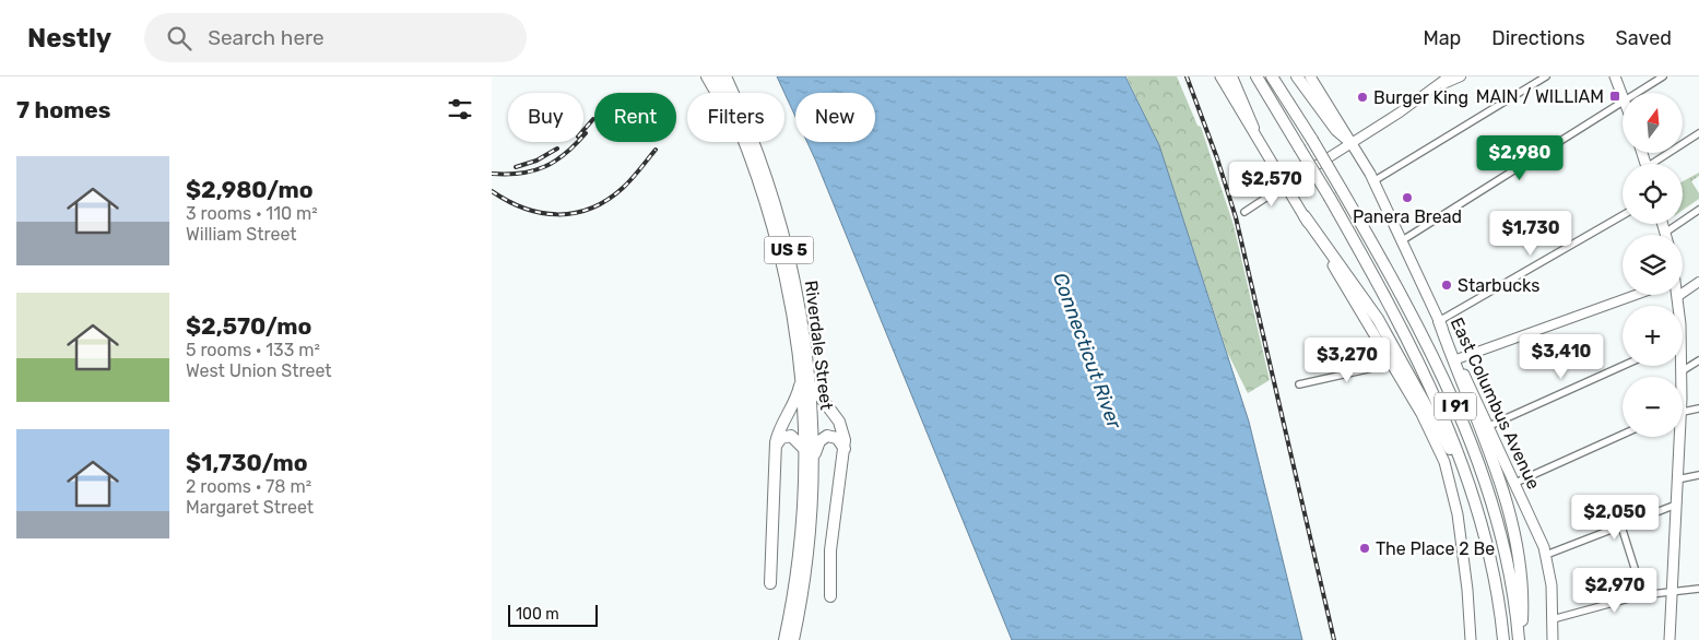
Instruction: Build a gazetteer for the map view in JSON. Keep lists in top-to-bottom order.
{
  "streets": {
    "highway": ["US 5", "Riverdale Street", "I 91"],
    "main road": ["East Columbus Avenue"]
  },
  "crossings": [
    ["US 5", "Riverdale Street"]
  ],
  "water": ["Connecticut River"],
  "places": {
    "transit": ["MAIN / WILLIAM"],
    "other": [
      "Burger King",
      "Panera Bread",
      "Starbucks",
      "The Place 2 Be"
    ]
  },
  "scale_bar": "100 m",
  "north": "top",
  "page": {
    "header": "Nestly",
    "search": "Search here",
    "nav": ["Map", "Directions", "Saved"],
    "heading": "7 homes",
    "map_buttons": ["+", "−"],
    "chip": [
      "Buy",
      "Rent",
      "Filters",
      "New"
    ],
    "price": [
      "$2,980",
      "$2,570",
      "$1,730",
      "$3,410",
      "$3,270",
      "$2,050",
      "$2,970"
    ],
    "list": [
      {
        "name": "$2,980/mo",
        "note": "3 rooms · 110 m² · William Street"
      },
      {
        "name": "$2,570/mo",
        "note": "5 rooms · 133 m² · West Union Street"
      },
      {
        "name": "$1,730/mo",
        "note": "2 rooms · 78 m² · Margaret Street"
      }
    ],
    "scale": "100 m"
  }
}
